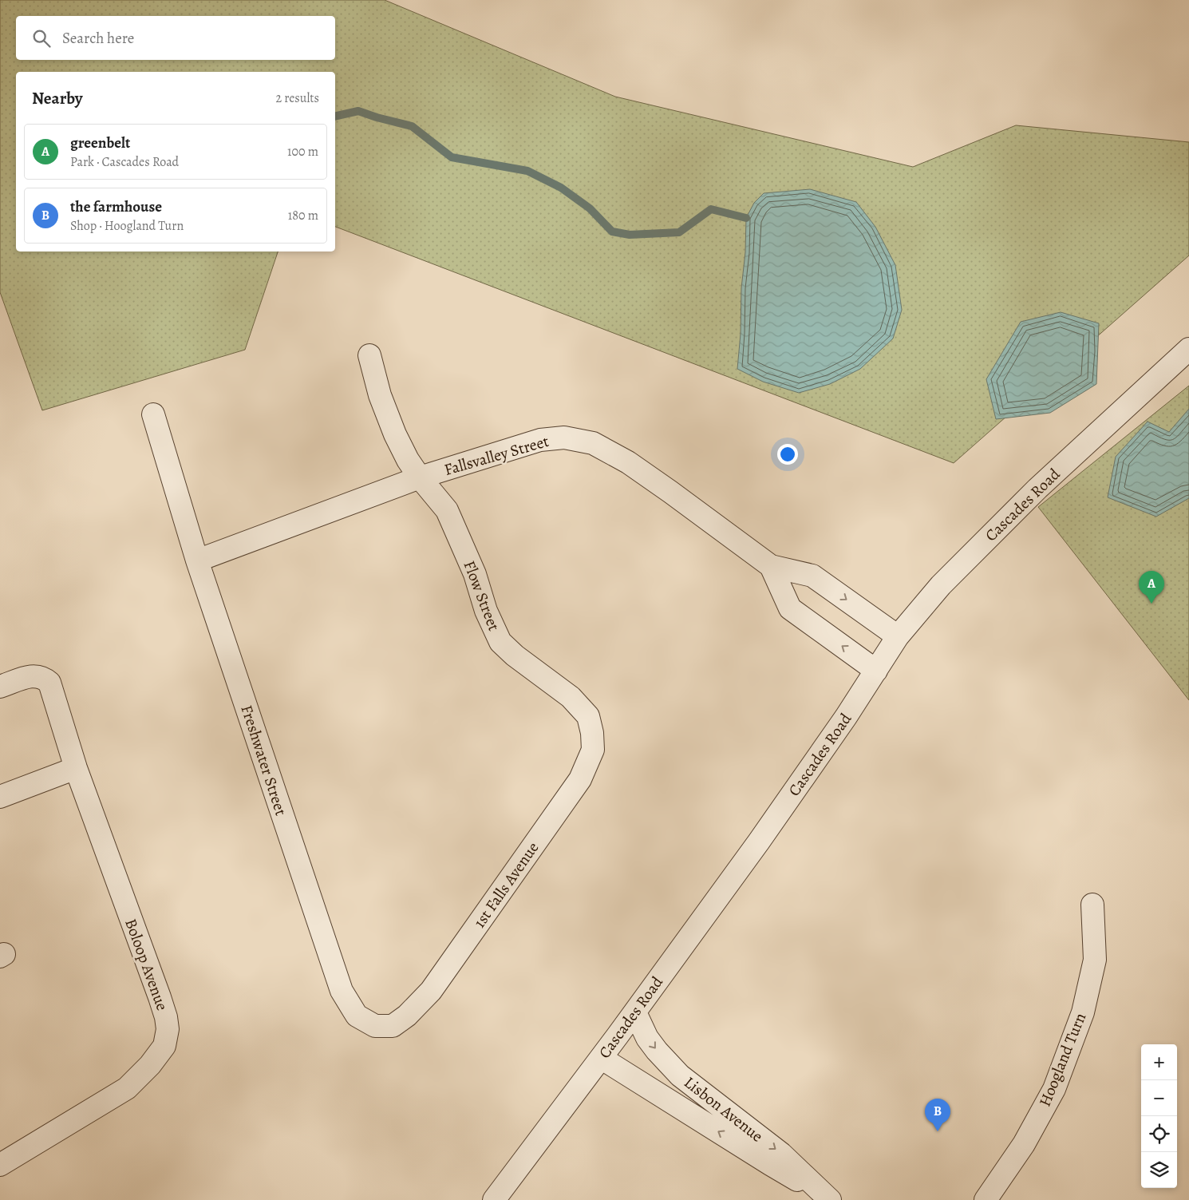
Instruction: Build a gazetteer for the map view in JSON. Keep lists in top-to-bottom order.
{
  "streets": {
    "street": [
      "Fallsvalley Street",
      "Cascades Road",
      "Flow Street",
      "Freshwater Street",
      "1st Falls Avenue",
      "Boloop Avenue",
      "Hoogland Turn",
      "Lisbon Avenue"
    ]
  },
  "crossings": [
    ["Fallsvalley Street", "Cascades Road"],
    ["Fallsvalley Street", "Flow Street"],
    ["Fallsvalley Street", "Freshwater Street"],
    ["Cascades Road", "Lisbon Avenue"],
    ["Flow Street", "1st Falls Avenue"],
    ["Freshwater Street", "1st Falls Avenue"]
  ],
  "page": {
    "search": "Search here",
    "heading": ["Nearby", "2 results"],
    "list": [
      {
        "mark": "A",
        "name": "greenbelt",
        "note": "Park · Cascades Road",
        "value": "100 m"
      },
      {
        "mark": "B",
        "name": "the farmhouse",
        "note": "Shop · Hoogland Turn",
        "value": "180 m"
      }
    ],
    "pins": ["A", "B"],
    "map_buttons": ["+", "−"]
  }
}
